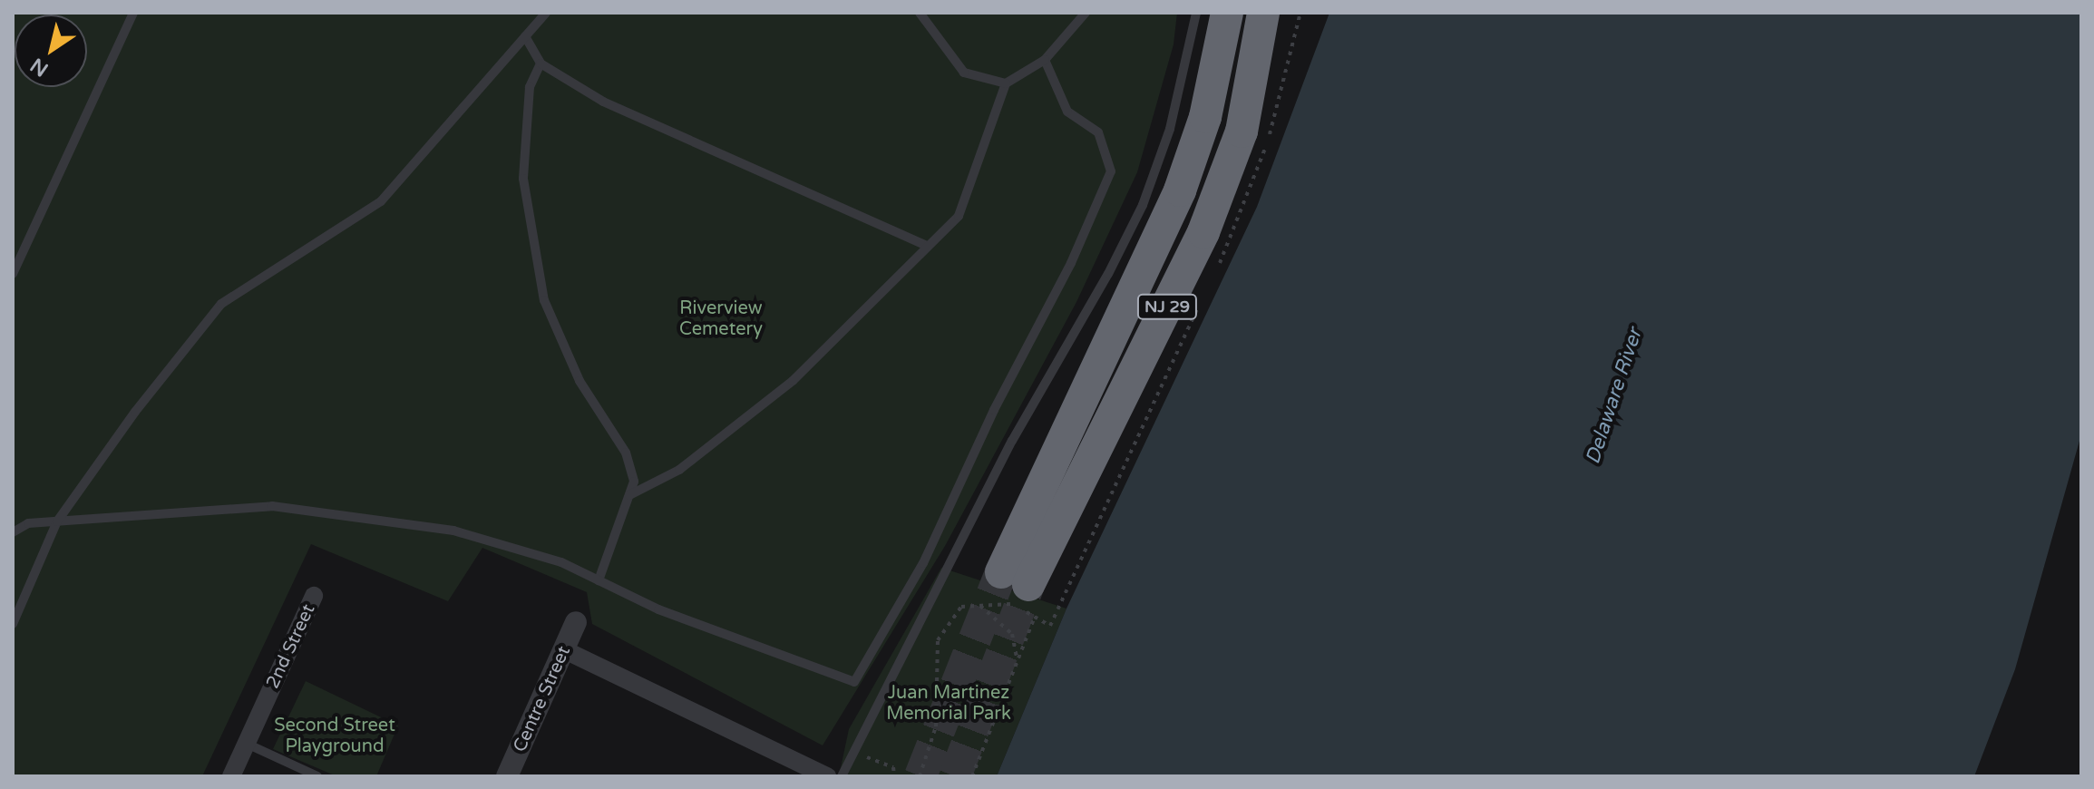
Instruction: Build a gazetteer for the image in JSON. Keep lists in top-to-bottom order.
{
  "streets": {
    "highway": ["NJ 29"],
    "street": ["2nd Street", "Centre Street"]
  },
  "water": ["Delaware River"],
  "parks": ["Riverview Cemetery", "Juan Martinez Memorial Park", "Second Street Playground"],
  "north": "bottom left"
}
